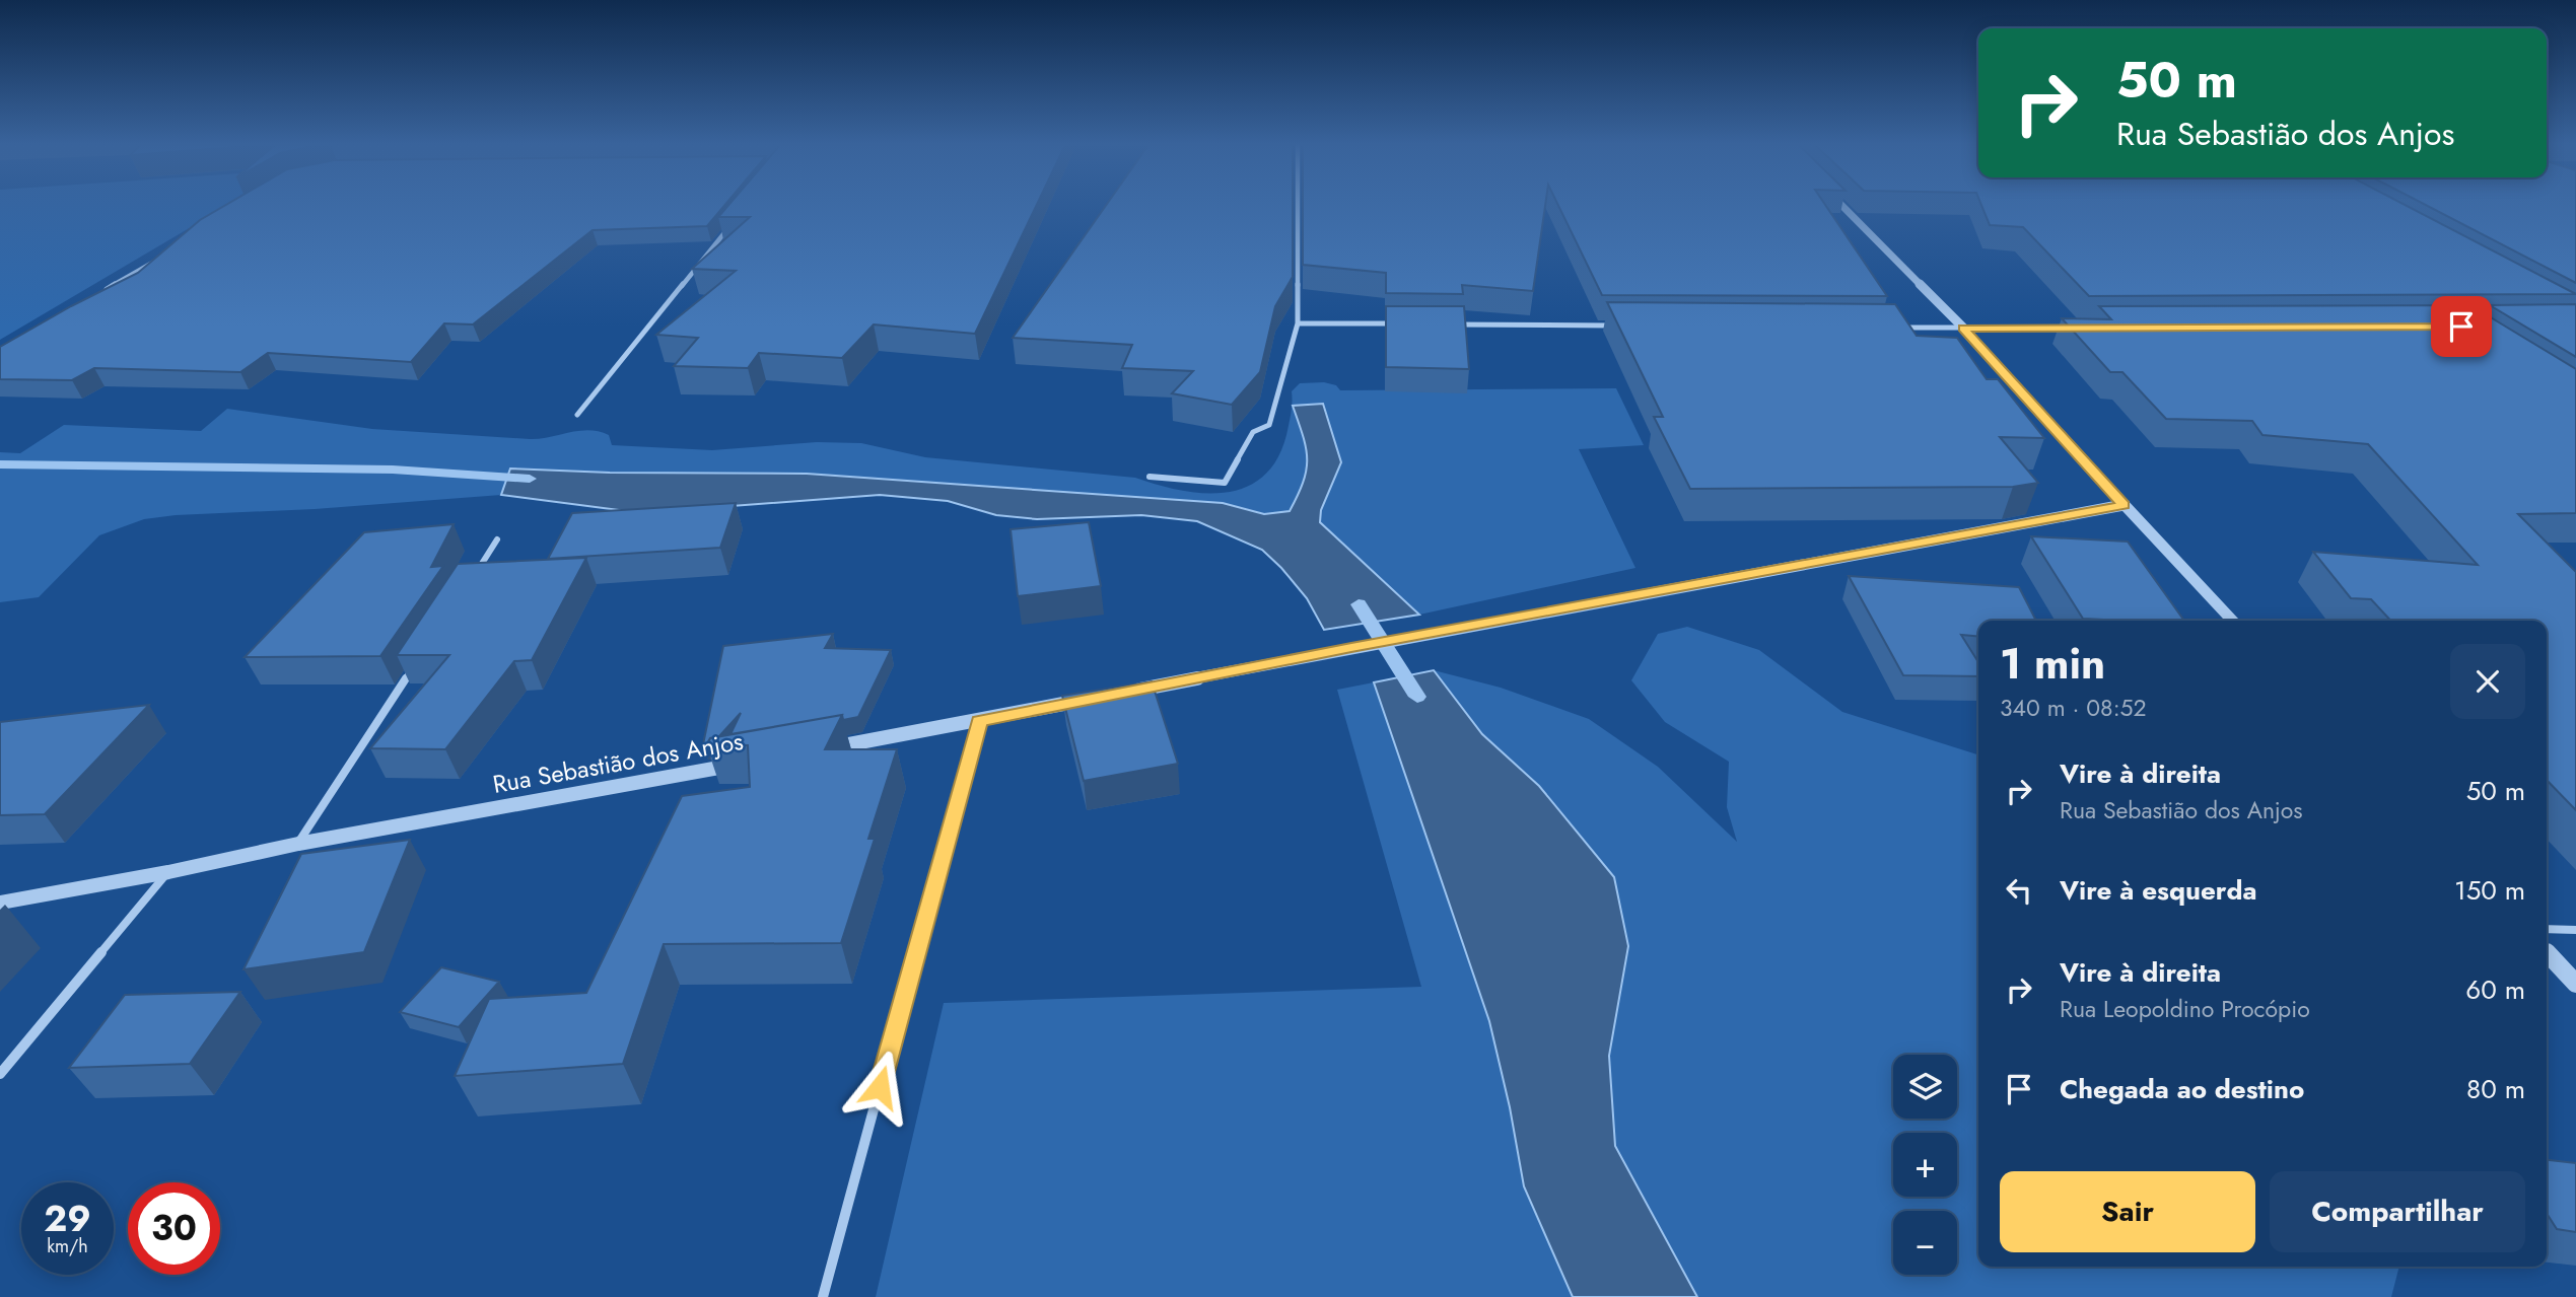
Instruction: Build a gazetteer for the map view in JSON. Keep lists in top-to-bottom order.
{
  "streets": {
    "street": ["Rua Sebastião dos Anjos"]
  },
  "page": {
    "turn": ["50 m", "Rua Sebastião dos Anjos"],
    "heading": ["1 min", "340 m · 08:52"],
    "list": [
      {
        "name": "Vire à direita",
        "note": "Rua Sebastião dos Anjos",
        "value": "50 m"
      },
      {
        "name": "Vire à esquerda",
        "value": "150 m"
      },
      {
        "name": "Vire à direita",
        "note": "Rua Leopoldino Procópio",
        "value": "60 m"
      },
      {
        "name": "Chegada ao destino",
        "value": "80 m"
      }
    ],
    "map_buttons": ["+", "−"],
    "buttons": ["Sair", "Compartilhar"],
    "speed": "29 km/h",
    "limit": "30"
  }
}
